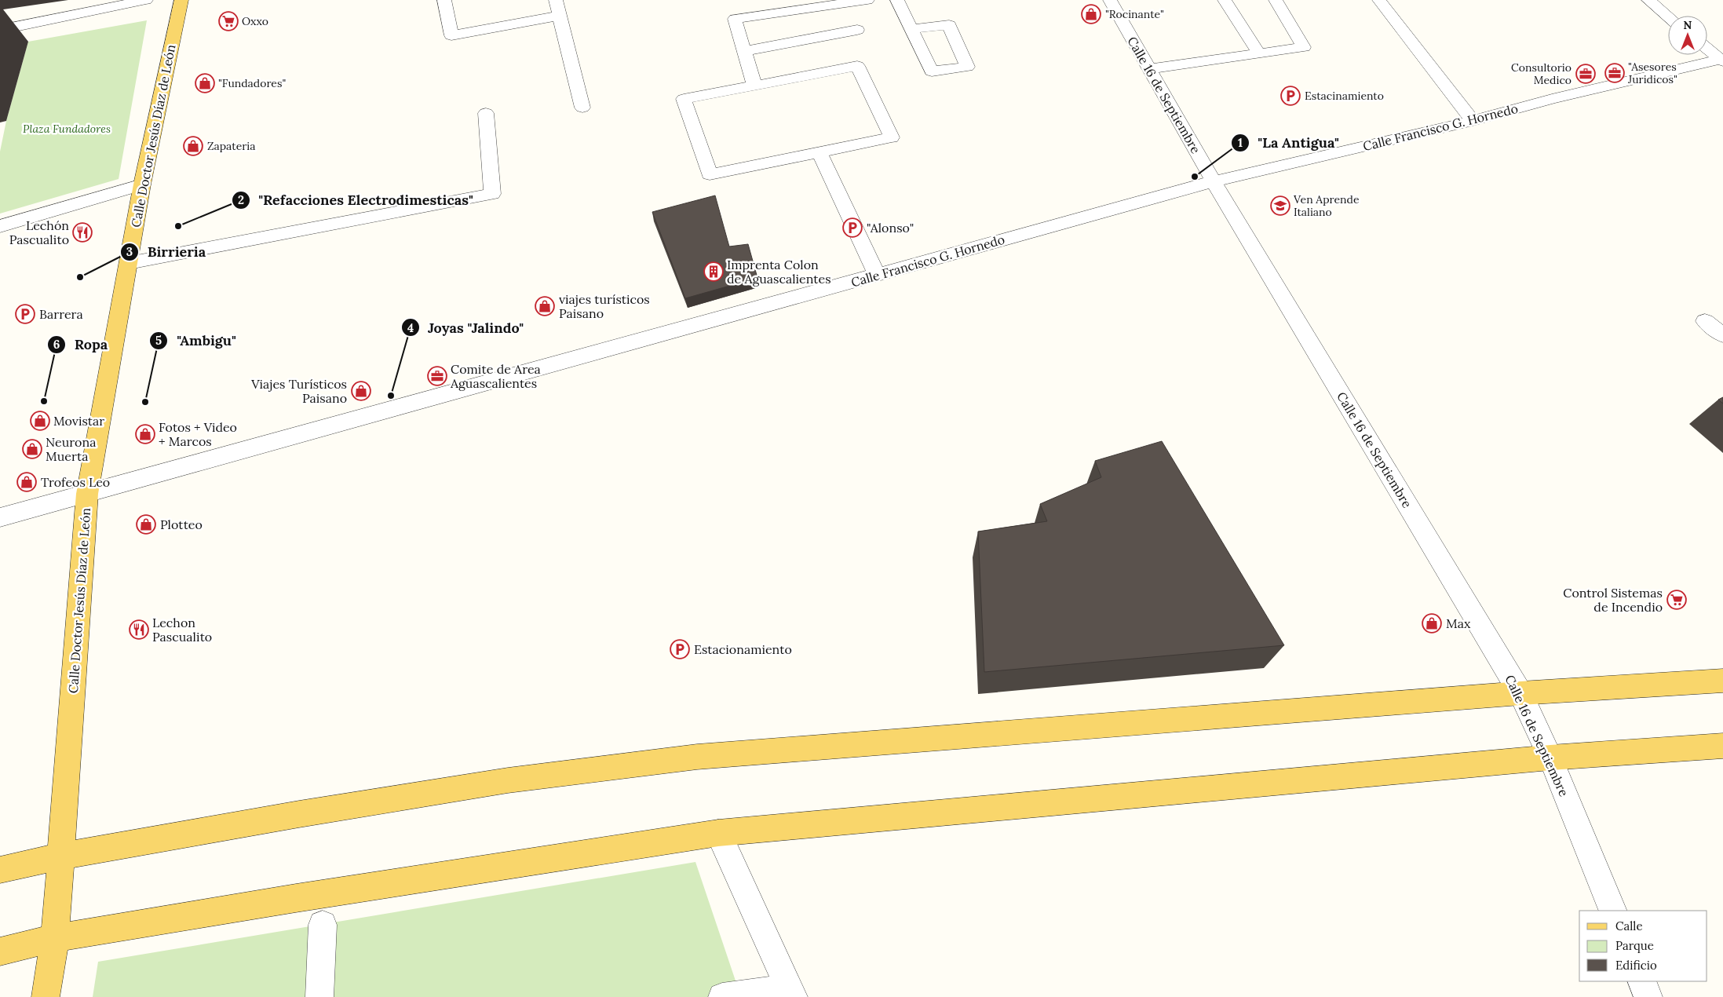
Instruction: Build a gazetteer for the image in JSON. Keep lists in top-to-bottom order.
{
  "streets": {
    "main road": ["Calle Doctor Jesús Díaz de León"],
    "street": ["Calle 16 de Septiembre", "Calle Francisco G. Hornedo"]
  },
  "crossings": [
    ["Calle 16 de Septiembre", "Calle Francisco G. Hornedo"],
    ["Calle Francisco G. Hornedo", "Calle Doctor Jesús Díaz de León"]
  ],
  "parks": ["Plaza Fundadores"],
  "places": {
    "shop": [
      "\"Rocinante\"",
      "\"Fundadores\"",
      "Zapateria",
      "viajes turísticos Paisano",
      "Viajes Turísticos Paisano",
      "Movistar",
      "Fotos + Video + Marcos",
      "Neurona Muerta",
      "Trofeos Leo",
      "Plotteo",
      "Max"
    ],
    "supermarket": ["Oxxo", "Control Sistemas de Incendio"],
    "office": ["\"Asesores Juridicos\"", "Consultorio Medico", "Comite de Area Aguascalientes"],
    "parking": [
      "Estacinamiento",
      "\"Alonso\"",
      "Barrera",
      "Estacionamiento"
    ],
    "other": [
      "\"La Antigua\"",
      "\"Refacciones Electrodimesticas\"",
      "Birrieria",
      "Joyas \"Jalindo\"",
      "Ropa",
      "\"Ambigu\""
    ],
    "school or university": ["Ven Aprende Italiano"],
    "restaurant": ["Lechón Pascualito", "Lechon Pascualito"],
    "building": ["Imprenta Colon de Aguascalientes"]
  },
  "legend": ["Calle", "Parque", "Edificio"],
  "north": "top"
}
